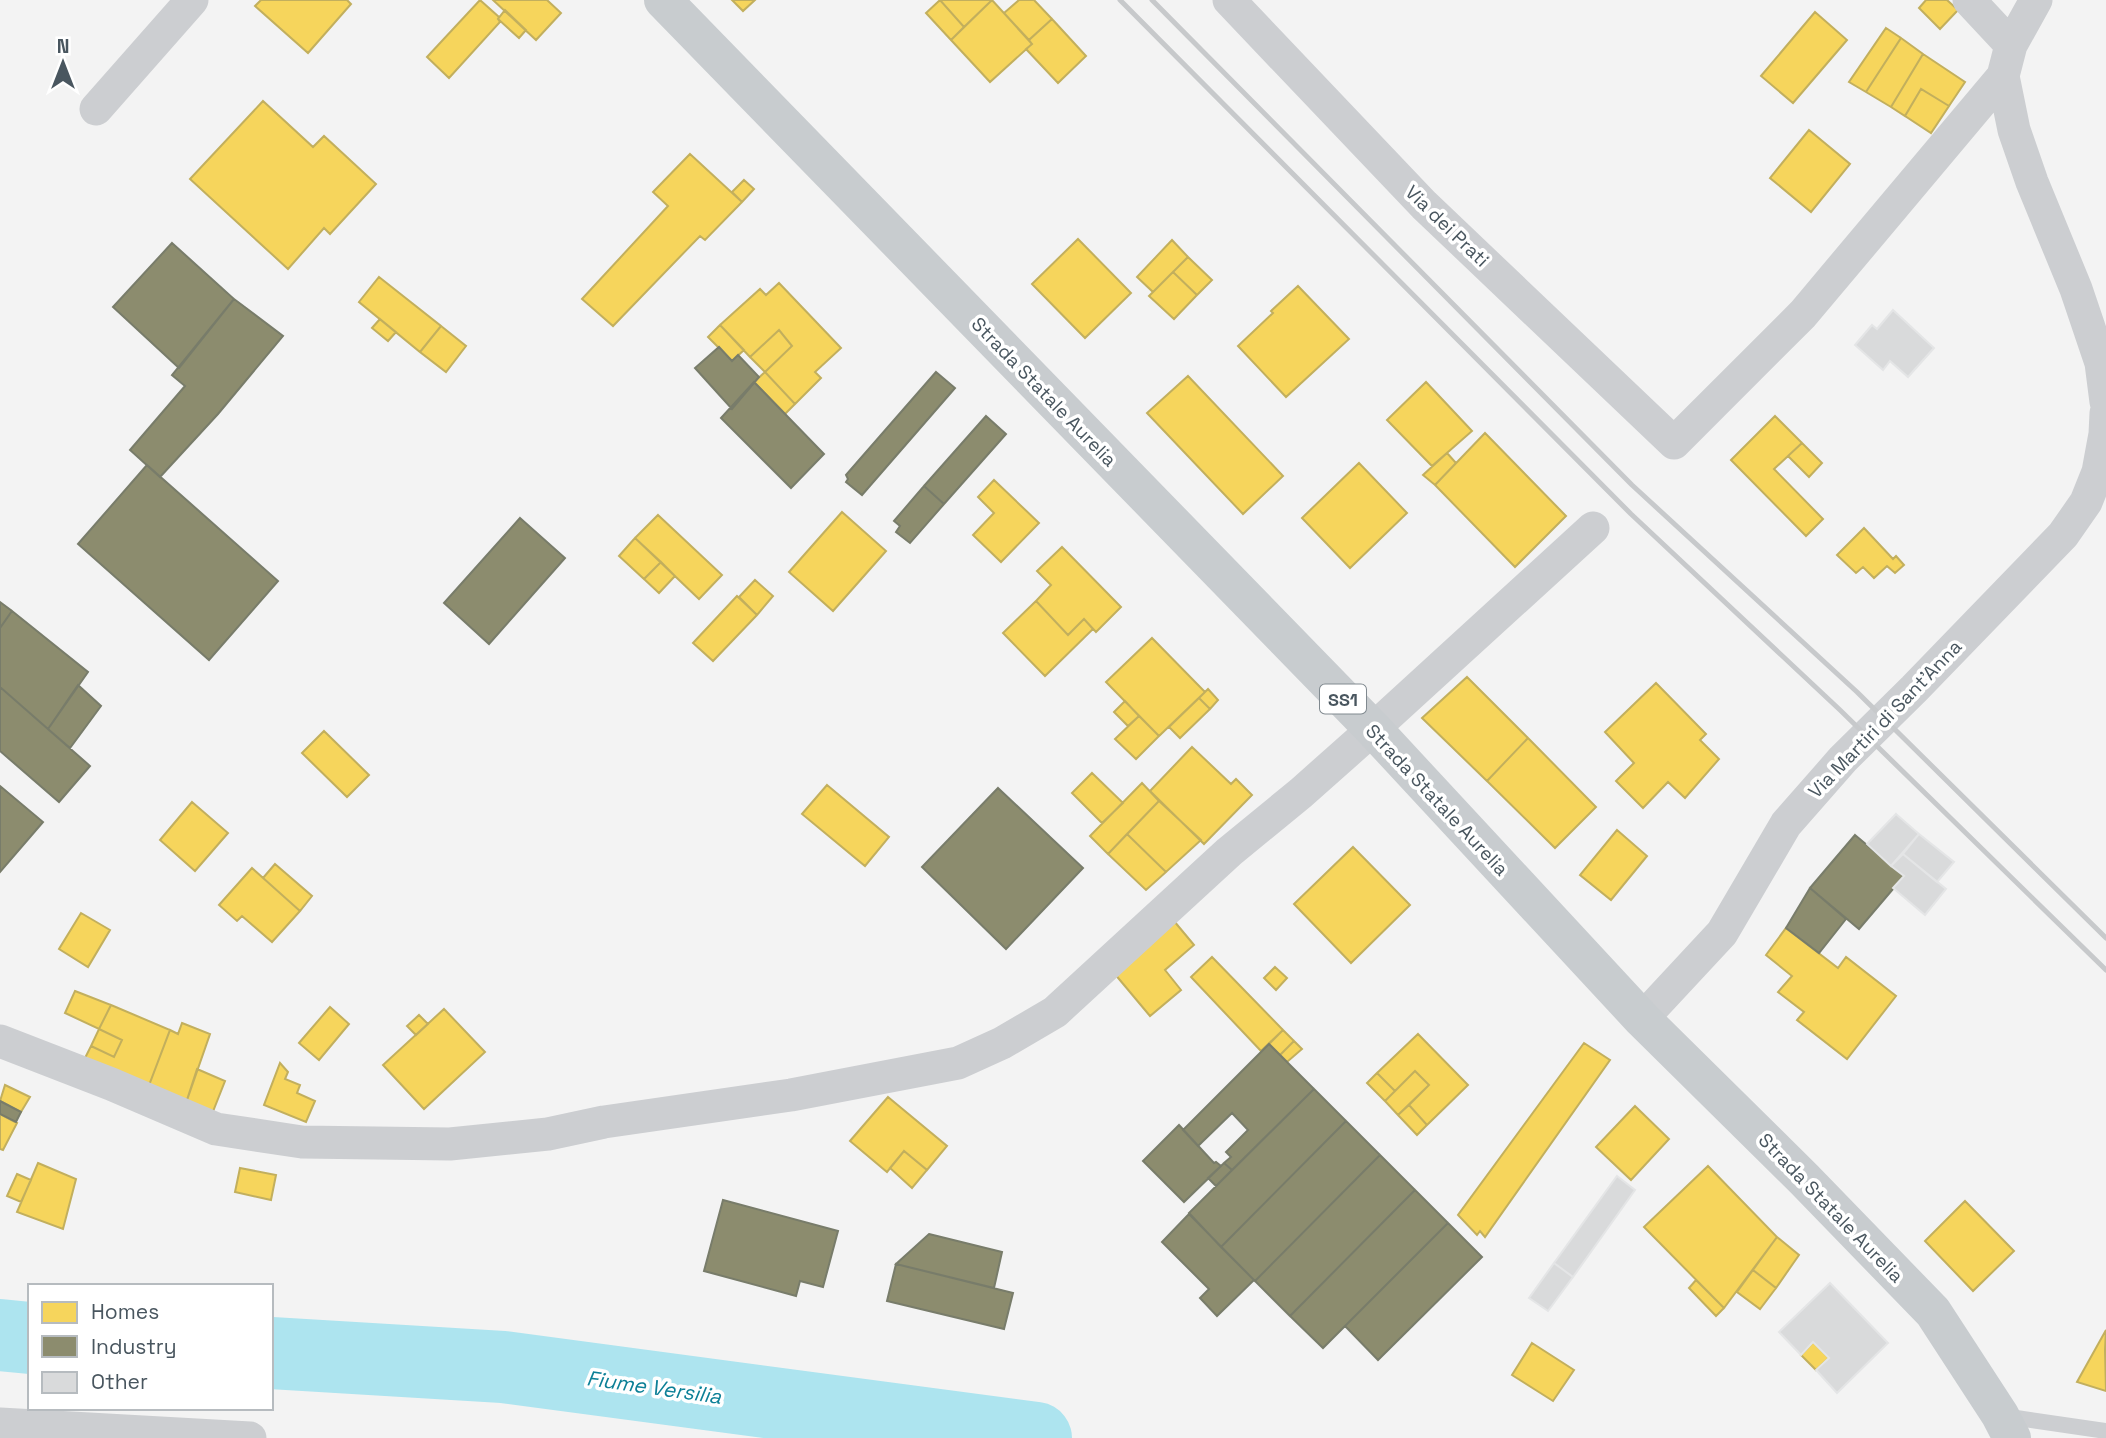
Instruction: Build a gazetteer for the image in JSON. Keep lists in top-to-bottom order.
{
  "streets": {
    "main road": ["Strada Statale Aurelia", "SS1"],
    "street": ["Via dei Prati", "Via Martiri di Sant'Anna"]
  },
  "crossings": [
    ["Strada Statale Aurelia", "Via Martiri di Sant'Anna"]
  ],
  "water": ["Fiume Versilia"],
  "legend": ["Homes", "Industry", "Other"],
  "north": "top"
}
